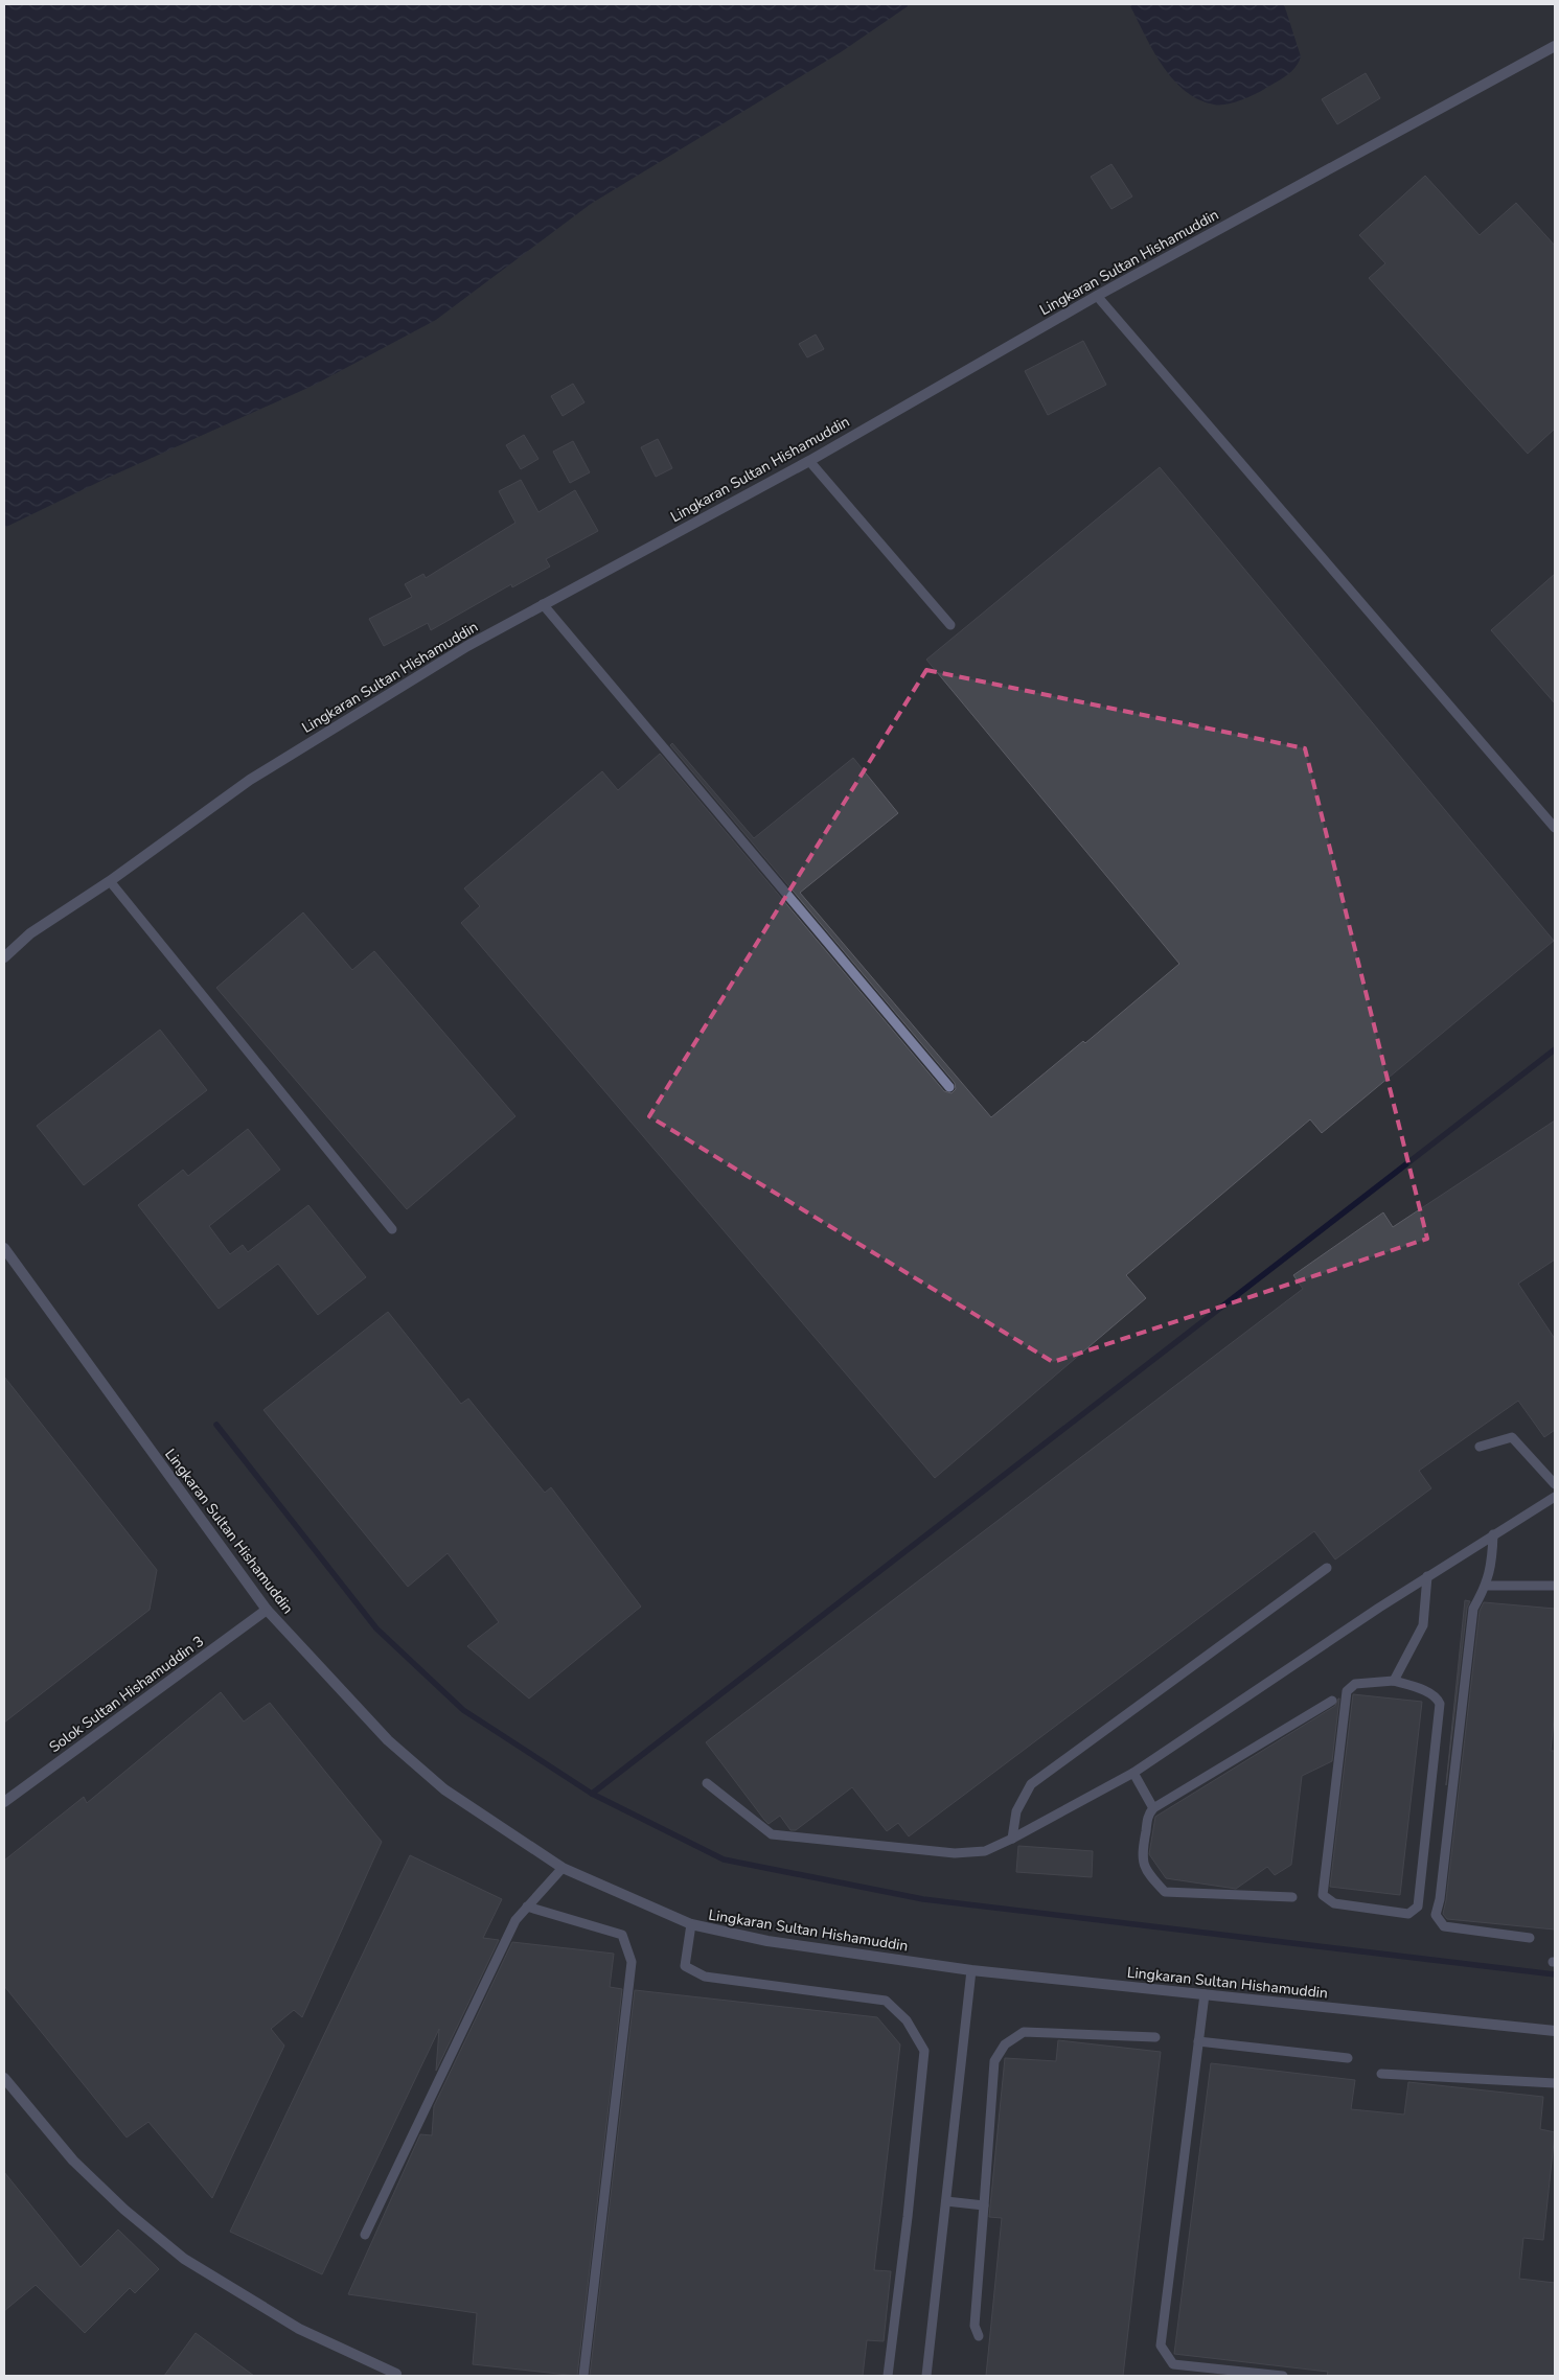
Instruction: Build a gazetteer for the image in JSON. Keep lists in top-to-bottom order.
{
  "streets": {
    "street": ["Lingkaran Sultan Hishamuddin", "Solok Sultan Hishamuddin 3"]
  },
  "crossings": [
    ["Lingkaran Sultan Hishamuddin", "Solok Sultan Hishamuddin 3"]
  ]
}
